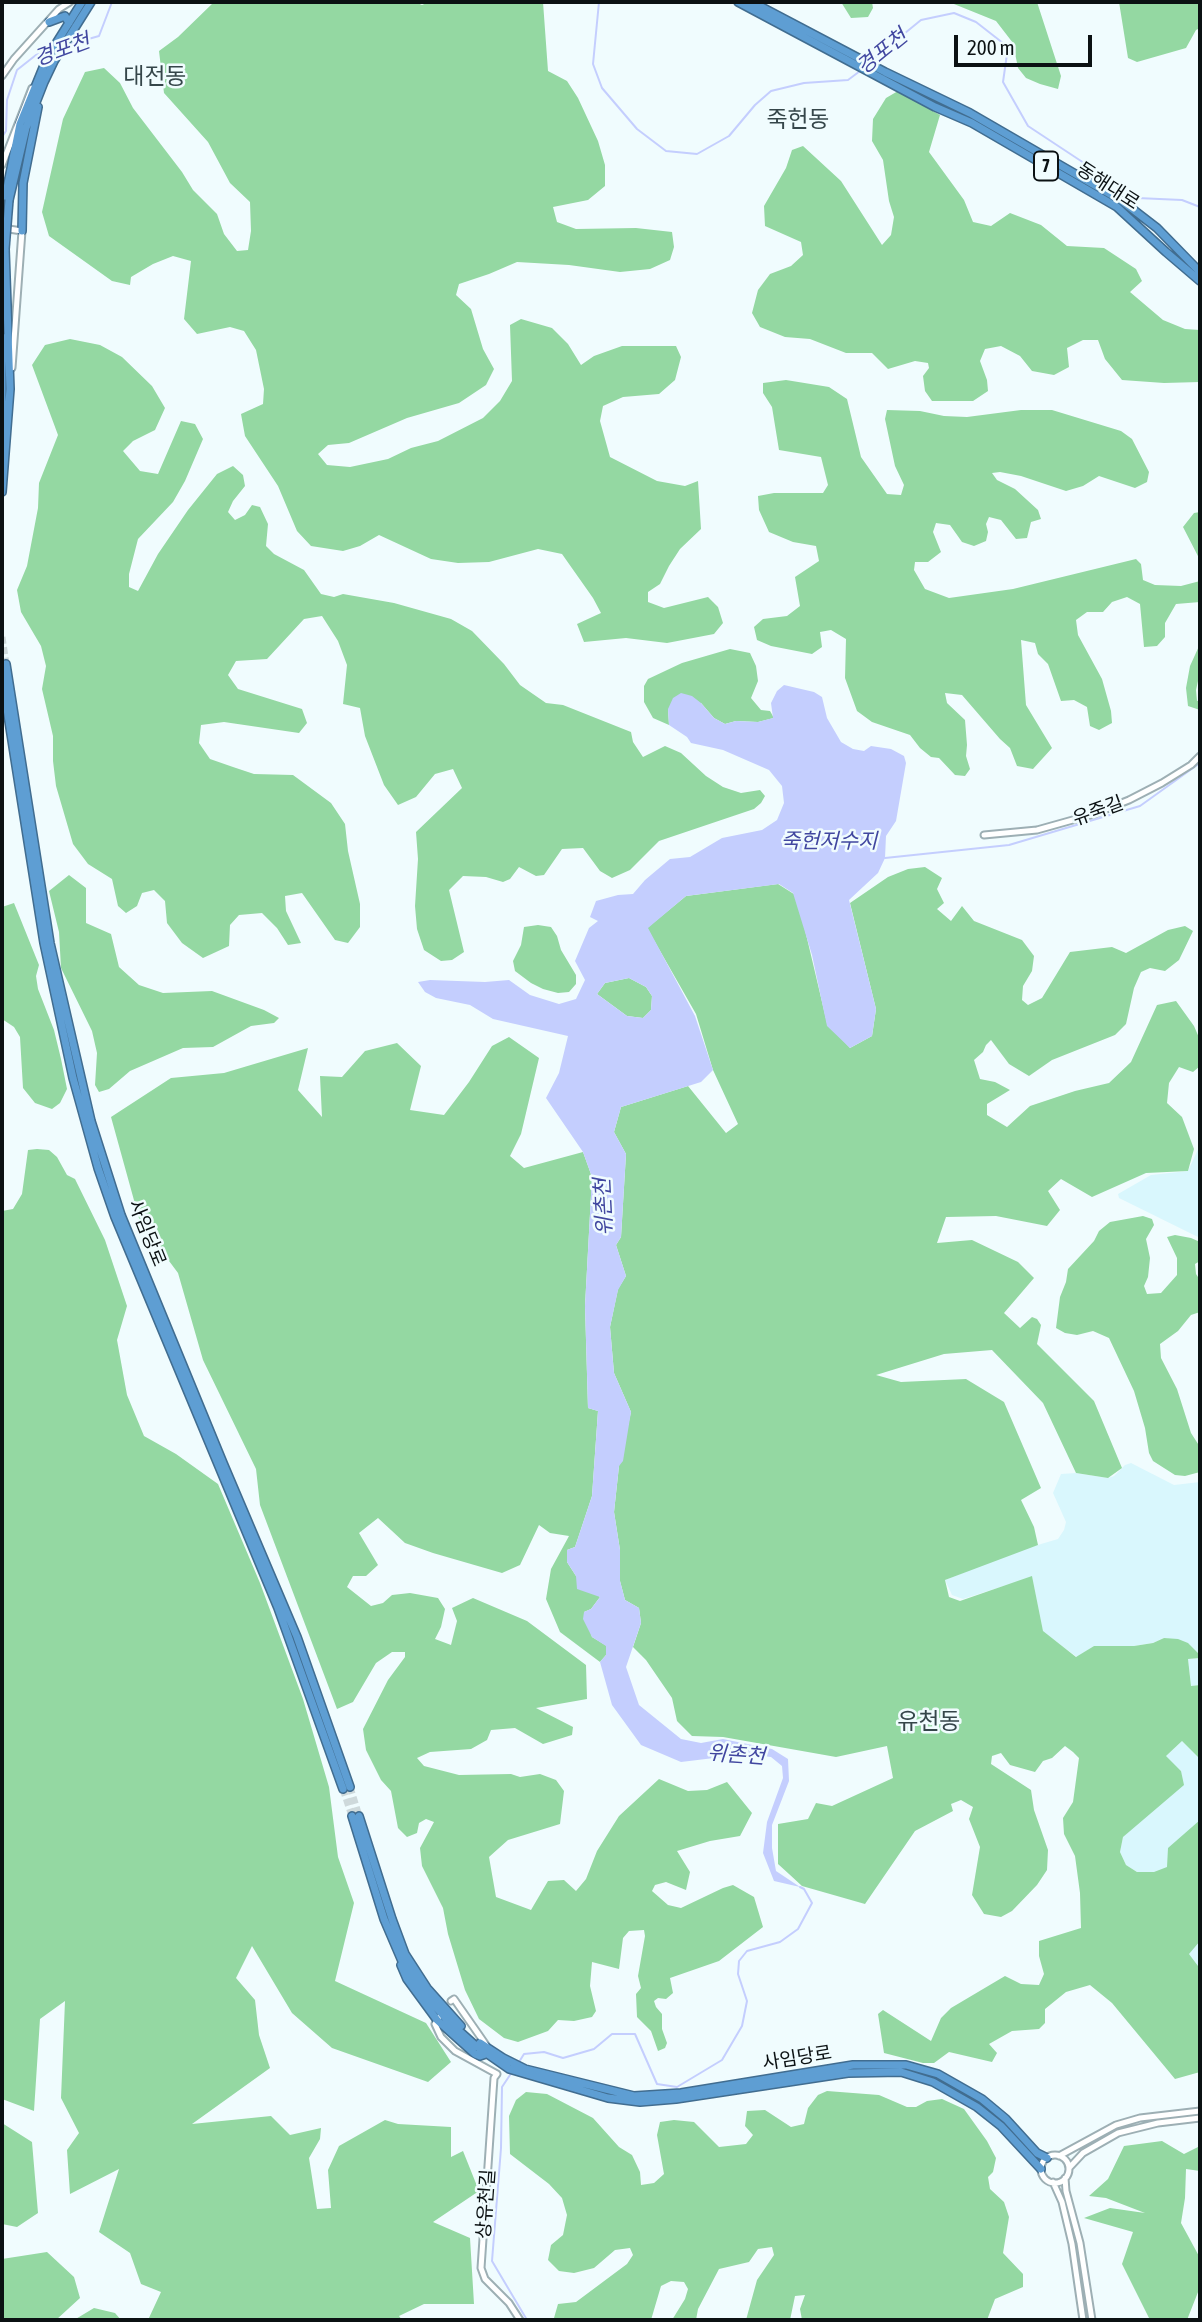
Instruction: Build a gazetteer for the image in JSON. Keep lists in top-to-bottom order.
{
  "streets": {
    "highway": ["7", "동해대로", "사임당로"],
    "street": ["유죽길", "상유천길"]
  },
  "crossings": [
    ["7", "동해대로"]
  ],
  "districts": ["대전동", "죽헌동", "유천동"],
  "water": ["경포천", "죽헌저수지", "위촌천"],
  "scale_bar": "200 m"
}
